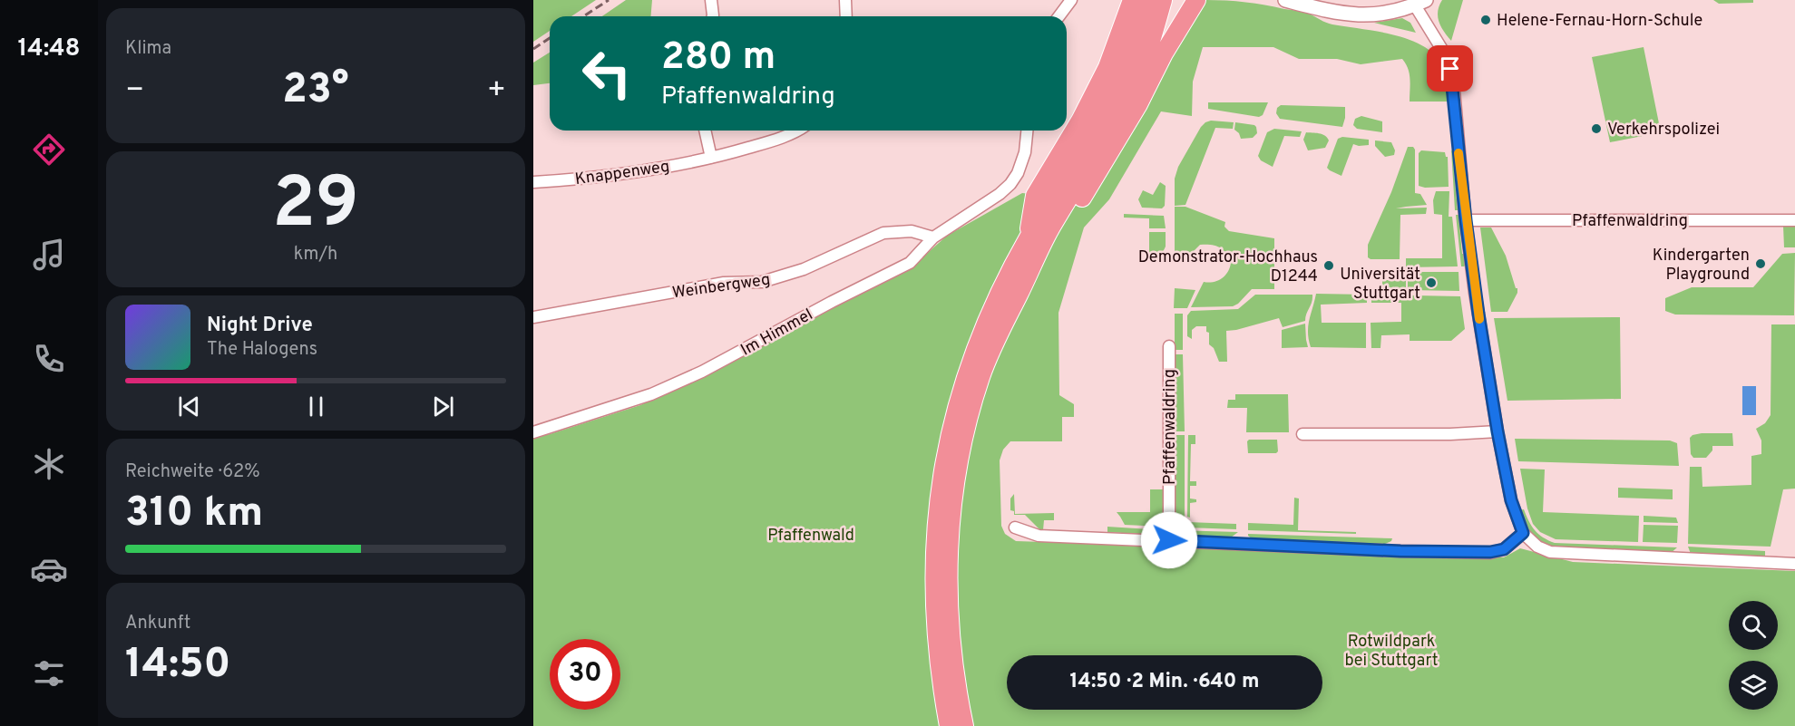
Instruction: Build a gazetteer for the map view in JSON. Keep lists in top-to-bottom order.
{
  "streets": {
    "street": [
      "Knappenweg",
      "Pfaffenwaldring",
      "Weinbergweg",
      "Im Himmel"
    ]
  },
  "crossings": [
    ["Weinbergweg", "Im Himmel"]
  ],
  "parks": ["Pfaffenwald", "Rotwildpark bei Stuttgart"],
  "places": [
    "Helene-Fernau-Horn-Schule",
    "Verkehrspolizei",
    "Kindergarten Playground",
    "Demonstrator-Hochhaus D1244",
    "Universität Stuttgart"
  ],
  "page": {
    "tabs": "14:48",
    "tile": [
      "Klima",
      ["29", "km/h"],
      ["Reichweite · 62%", "310 km"],
      ["Ankunft", "14:50"]
    ],
    "turn": ["280 m", "Pfaffenwaldring"],
    "heat": ["−", "23°", "+"],
    "song": ["Night Drive", "The Halogens"],
    "limit": "30",
    "trip": "14:50 · 2 Min. · 640 m"
  }
}
